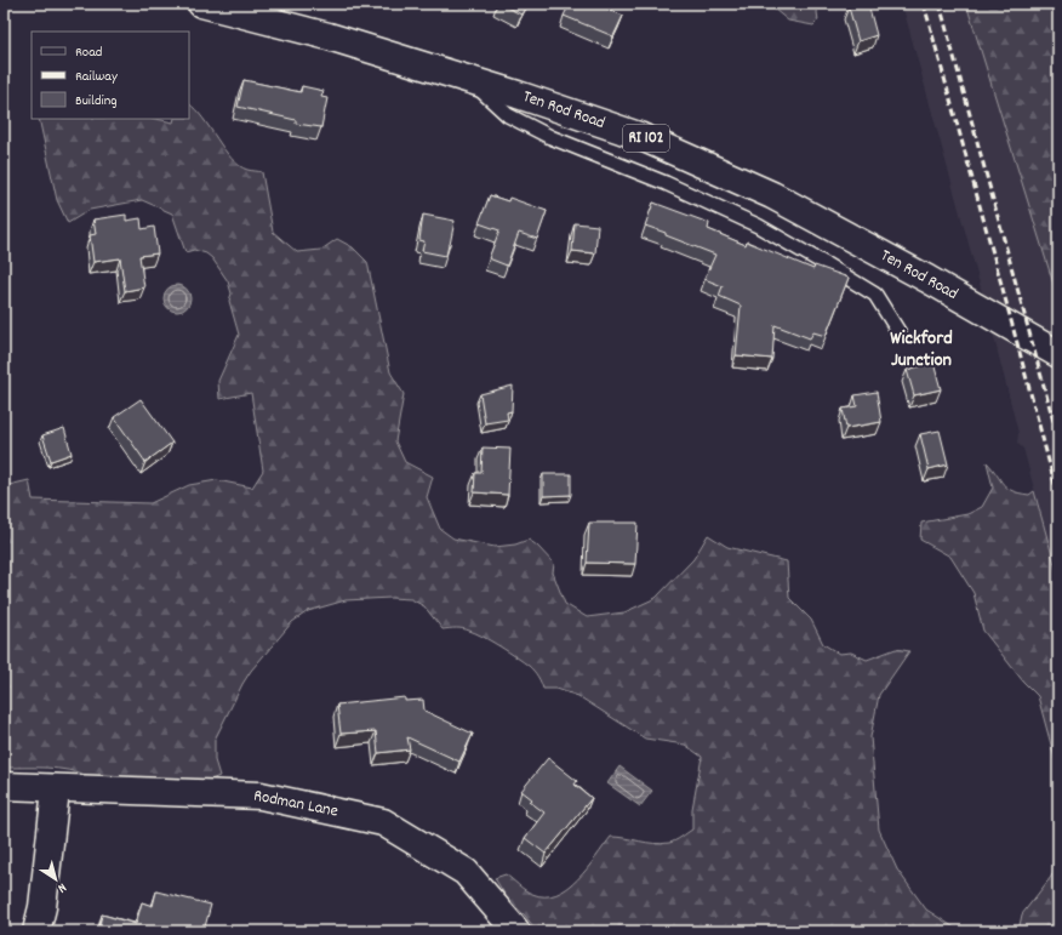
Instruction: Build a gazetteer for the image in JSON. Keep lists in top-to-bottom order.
{
  "streets": {
    "main road": ["Ten Rod Road", "RI 102", "Rodman Lane"]
  },
  "districts": ["Wickford Junction"],
  "legend": ["Road", "Railway", "Building"],
  "north": "bottom right"
}
